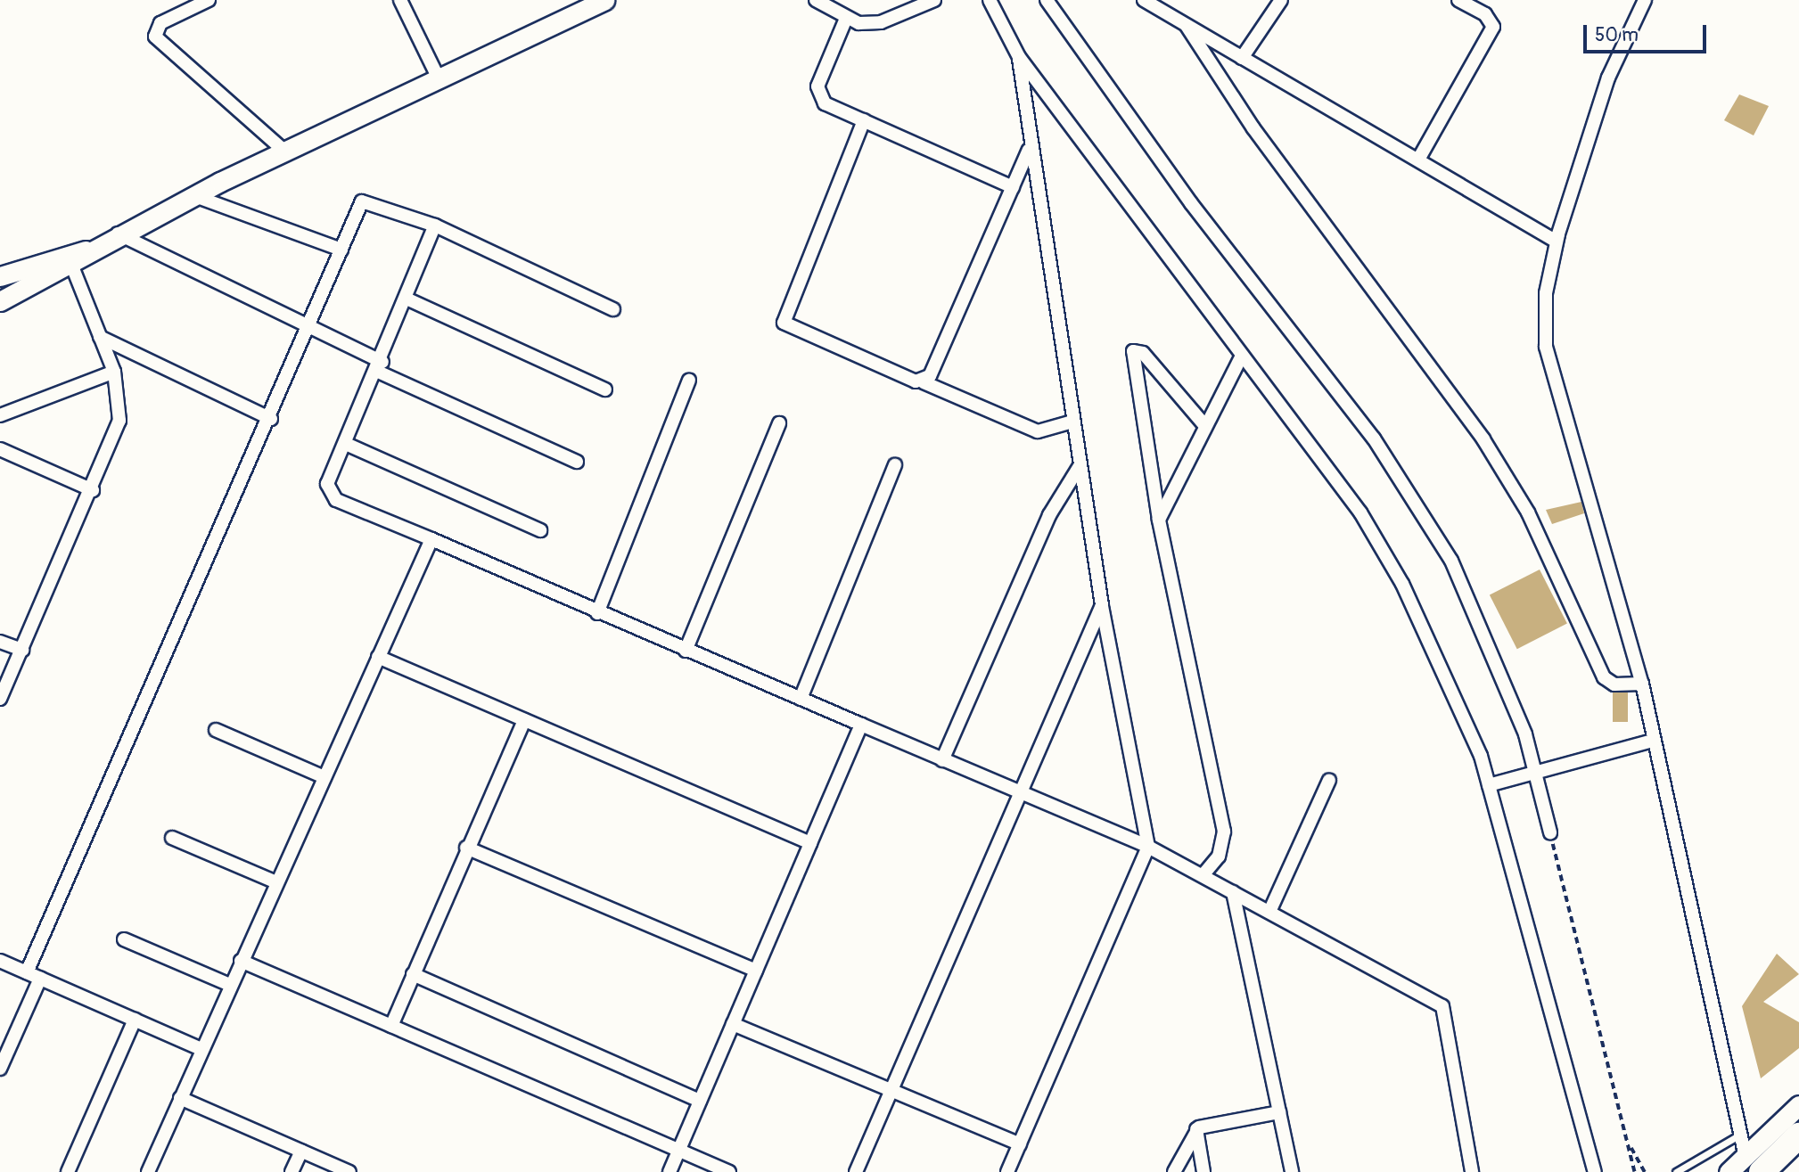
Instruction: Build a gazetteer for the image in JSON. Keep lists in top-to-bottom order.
{
  "scale_bar": "50 m"
}
